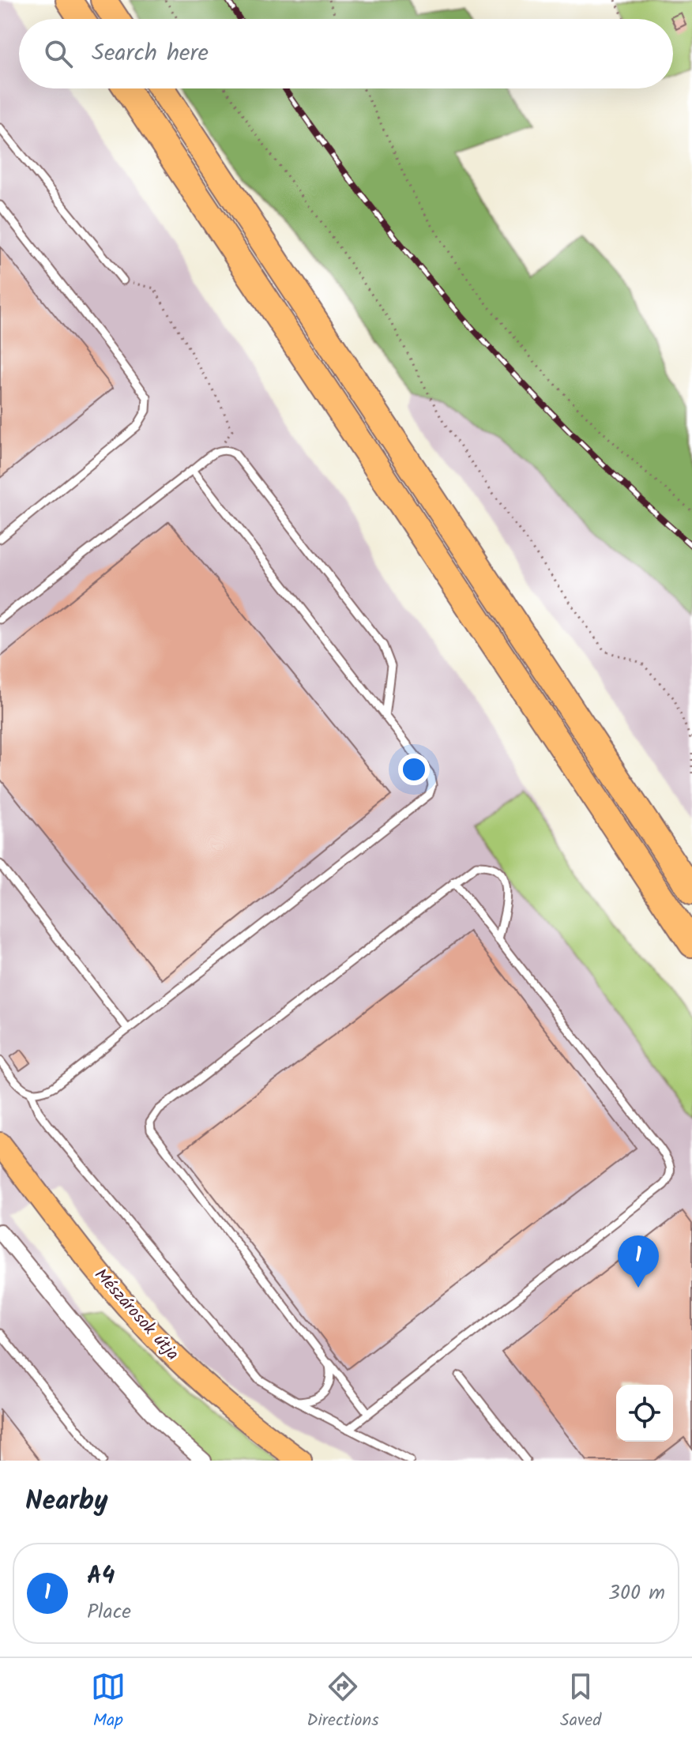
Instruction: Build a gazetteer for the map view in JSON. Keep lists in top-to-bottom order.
{
  "streets": {
    "main road": ["Mészárosok útja"]
  },
  "page": {
    "search": "Search here",
    "pins": "1",
    "heading": "Nearby",
    "list": [
      {
        "mark": "1",
        "name": "A4",
        "note": "Place",
        "value": "300 m"
      }
    ],
    "nav": ["Map", "Directions", "Saved"]
  }
}
